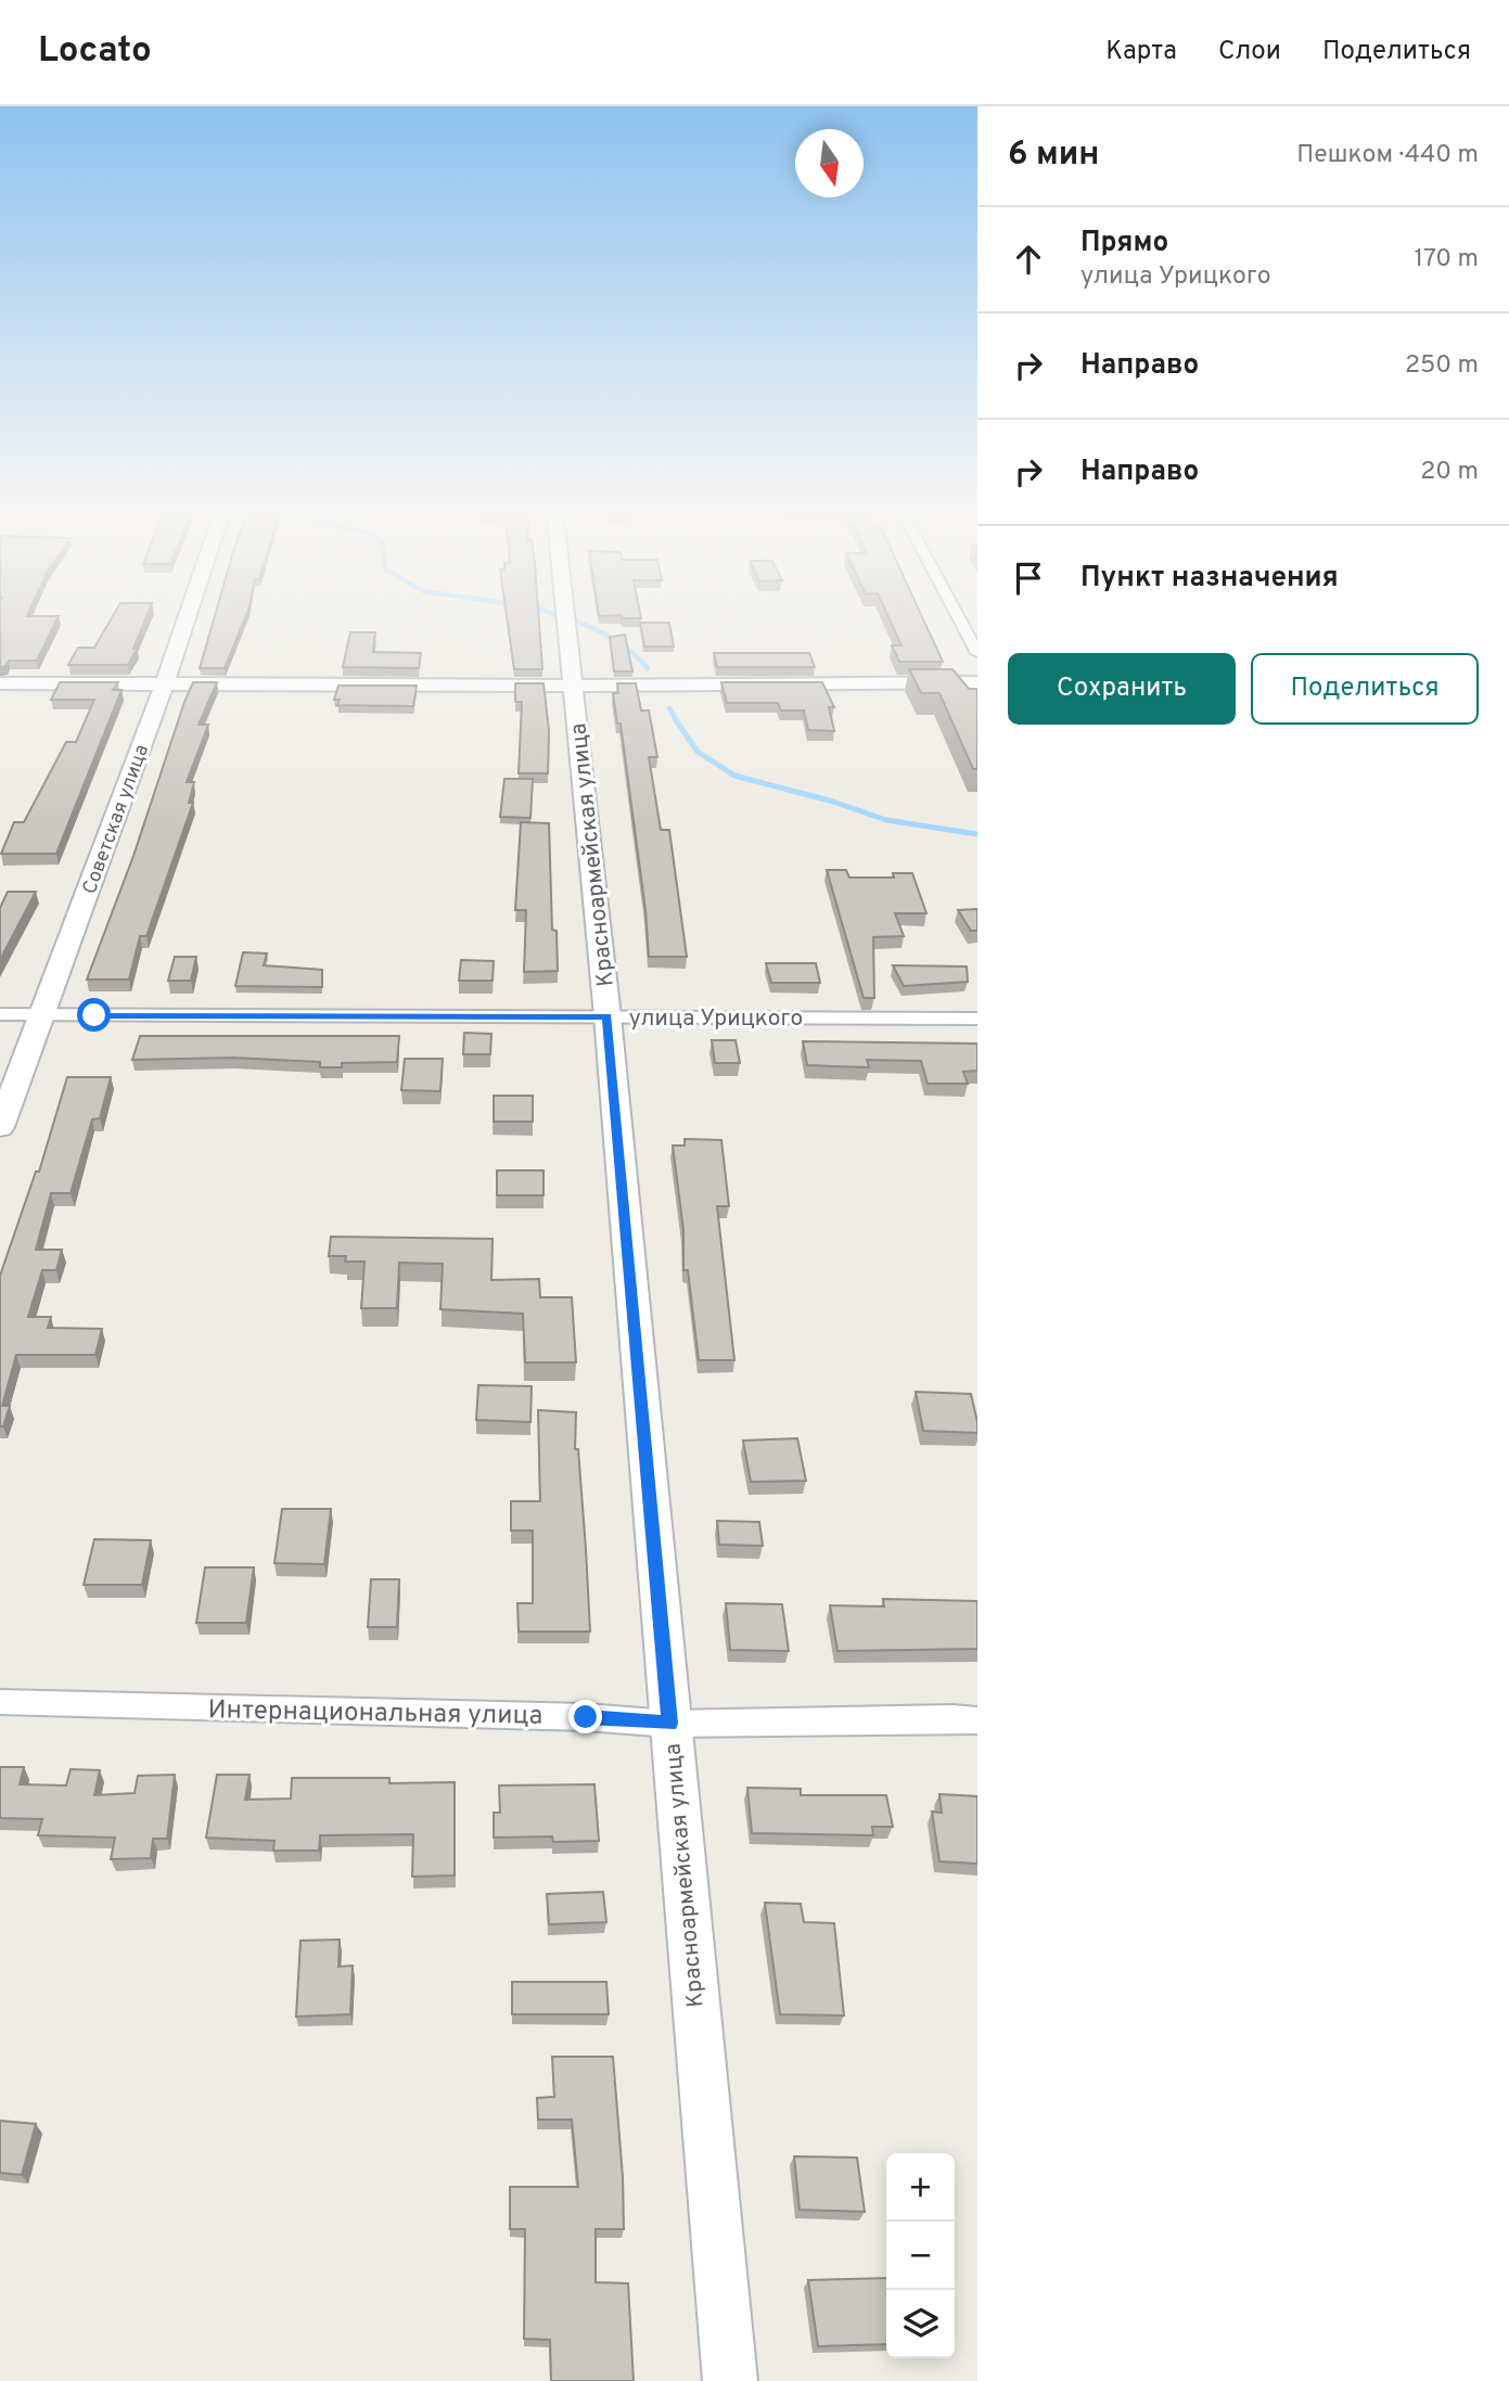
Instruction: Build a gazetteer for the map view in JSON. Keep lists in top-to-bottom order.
{
  "streets": {
    "street": [
      "Советская улица",
      "Красноармейская улица",
      "улица Урицкого",
      "Интернациональная улица"
    ]
  },
  "crossings": [
    ["Советская улица", "улица Урицкого"],
    ["Красноармейская улица", "улица Урицкого"],
    ["Красноармейская улица", "Интернациональная улица"]
  ],
  "north": "bottom",
  "page": {
    "header": "Locato",
    "nav": ["Карта", "Слои", "Поделиться"],
    "heading": ["6 мин", "Пешком · 440 m"],
    "list": [
      ["Прямо", "улица Урицкого", "170 m"],
      ["Направо", "250 m"],
      ["Направо", "20 m"],
      "Пункт назначения"
    ],
    "buttons": ["Сохранить", "Поделиться"],
    "map_buttons": ["+", "−"]
  }
}
